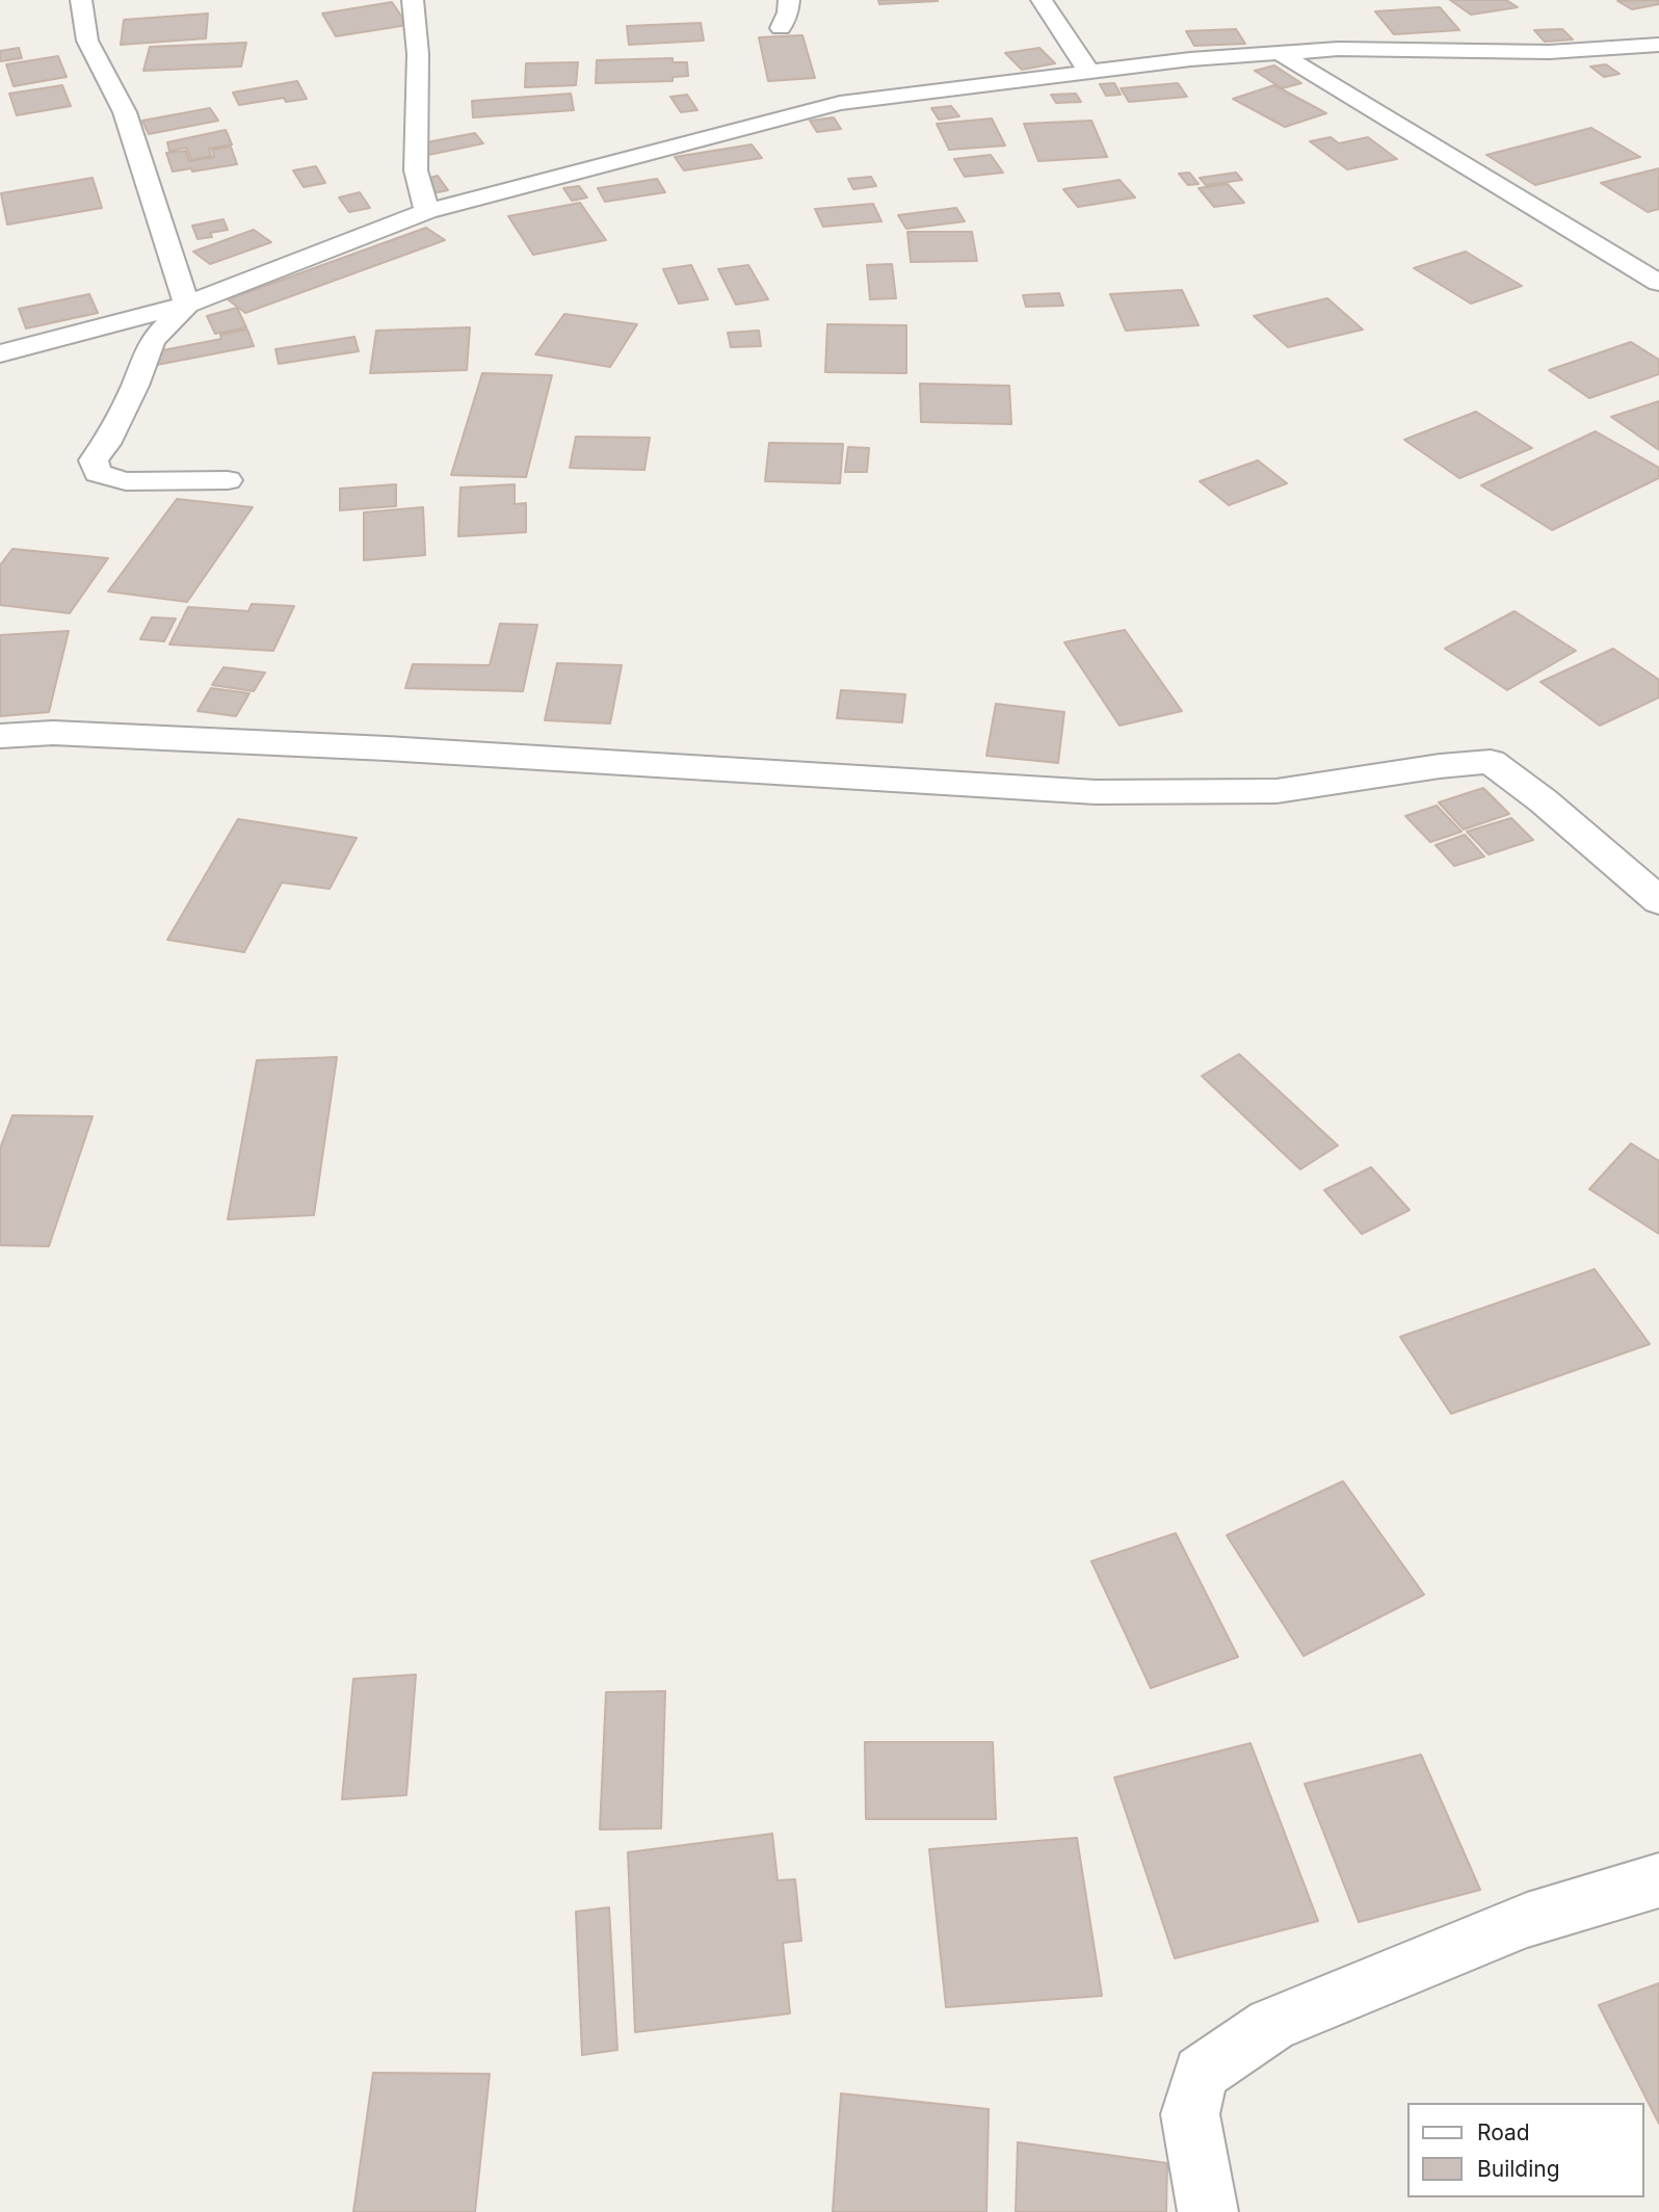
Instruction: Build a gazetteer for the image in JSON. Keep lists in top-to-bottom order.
{
  "legend": ["Road", "Building"]
}
